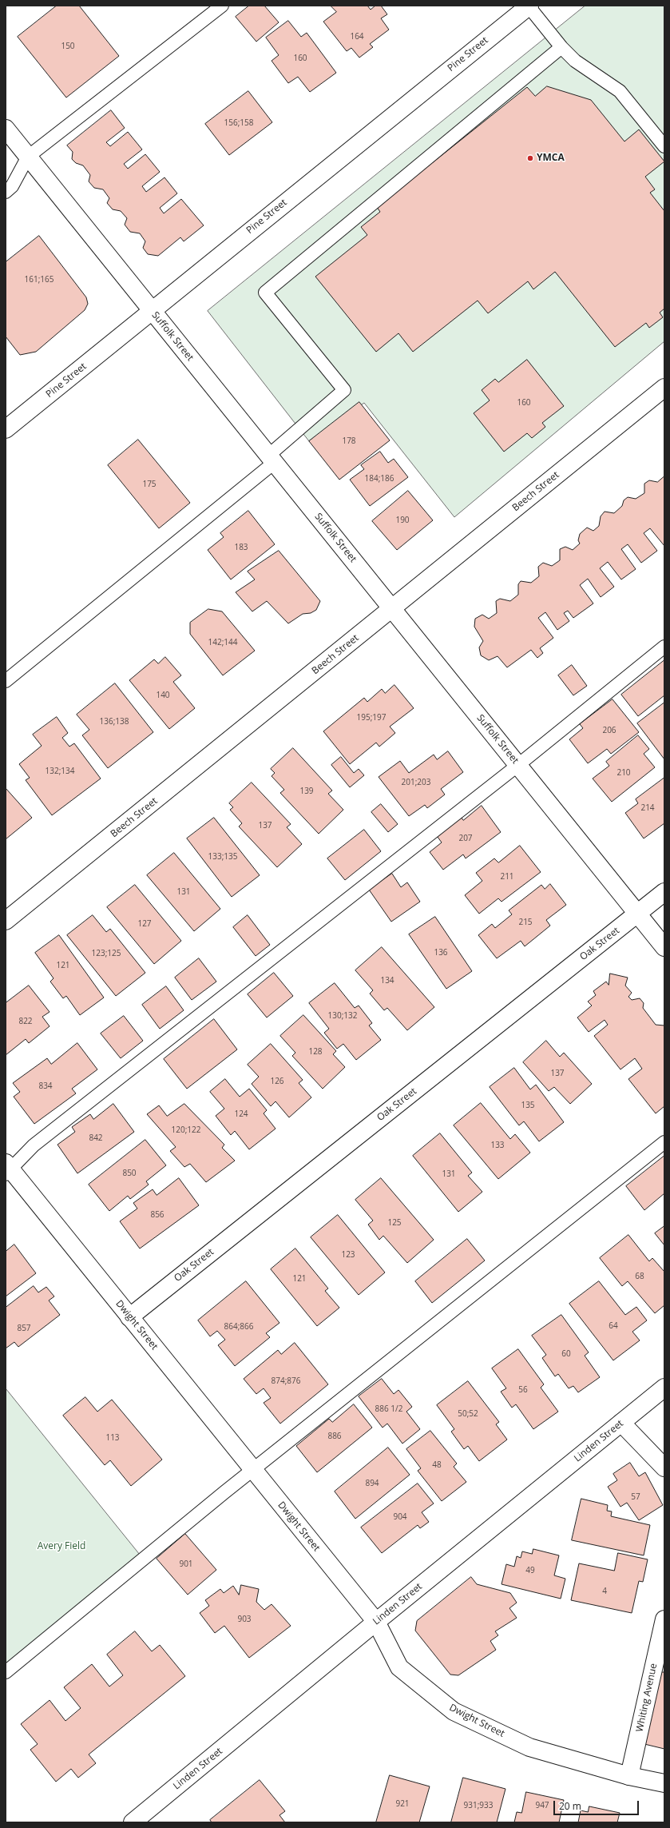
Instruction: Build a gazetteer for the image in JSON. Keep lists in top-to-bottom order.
{
  "streets": {
    "street": [
      "Pine Street",
      "Suffolk Street",
      "Beech Street",
      "Oak Street",
      "Dwight Street",
      "Linden Street",
      "Whiting Avenue"
    ]
  },
  "crossings": [
    ["Pine Street", "Suffolk Street"],
    ["Suffolk Street", "Beech Street"],
    ["Suffolk Street", "Oak Street"],
    ["Oak Street", "Dwight Street"],
    ["Dwight Street", "Linden Street"],
    ["Dwight Street", "Whiting Avenue"]
  ],
  "parks": ["Avery Field"],
  "places": ["YMCA"],
  "house_numbers": [
    "164",
    "150",
    "160",
    "156;158",
    "161;165",
    "160",
    "178",
    "184;186",
    "175",
    "190",
    "183",
    "142;144",
    "140",
    "195;197",
    "136;138",
    "206",
    "132;134",
    "210",
    "201;203",
    "139",
    "214",
    "137",
    "207",
    "133;135",
    "211",
    "131",
    "215",
    "127",
    "136",
    "123;125",
    "121",
    "134",
    "130;132",
    "822",
    "128",
    "137",
    "126",
    "834",
    "135",
    "124",
    "120;122",
    "842",
    "133",
    "850",
    "131",
    "856",
    "125",
    "123",
    "68",
    "121",
    "64",
    "864;866",
    "857",
    "60",
    "874;876",
    "56",
    "886 1/2",
    "50;52",
    "886",
    "113",
    "48",
    "894",
    "57",
    "904",
    "901",
    "49",
    "4",
    "903",
    "921",
    "931;933",
    "947"
  ],
  "scale_bar": "20 m"
}
